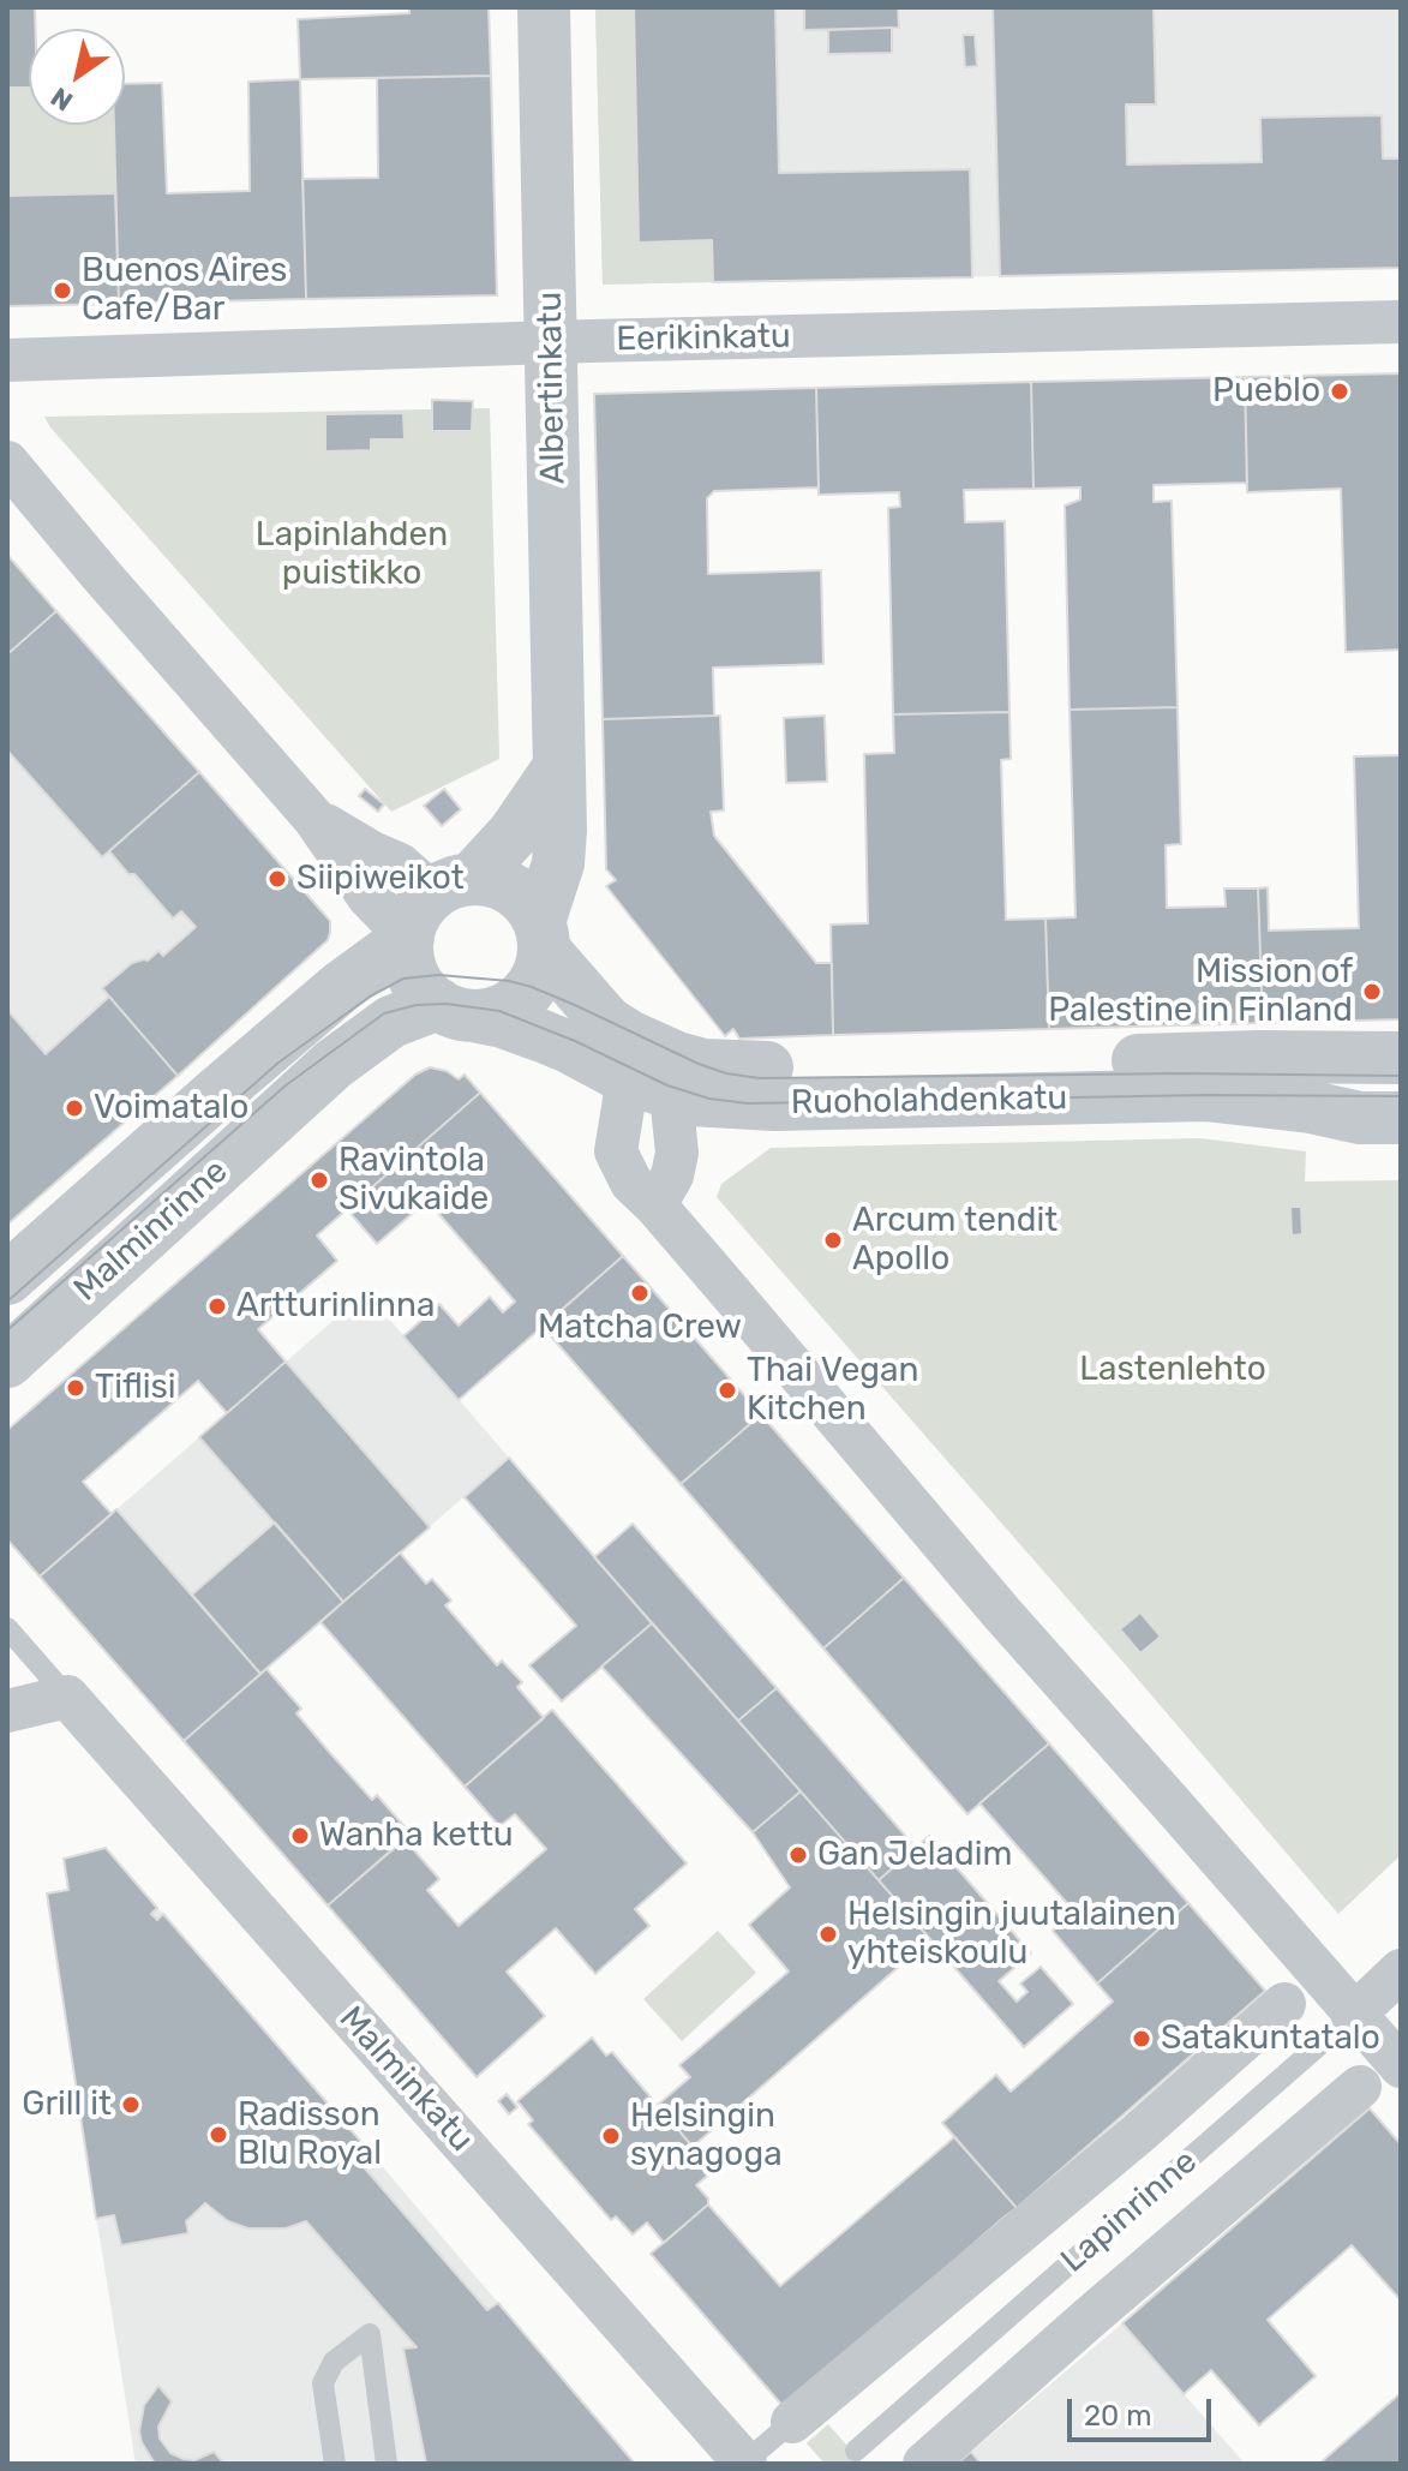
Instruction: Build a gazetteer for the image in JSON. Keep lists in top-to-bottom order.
{
  "streets": {
    "street": [
      "Eerikinkatu",
      "Albertinkatu",
      "Ruoholahdenkatu",
      "Malminrinne",
      "Malminkatu",
      "Lapinrinne"
    ]
  },
  "crossings": [
    ["Eerikinkatu", "Albertinkatu"],
    ["Albertinkatu", "Ruoholahdenkatu"],
    ["Albertinkatu", "Malminrinne"],
    ["Ruoholahdenkatu", "Malminrinne"]
  ],
  "parks": ["Lapinlahden puistikko", "Lastenlehto"],
  "places": [
    "Buenos Aires Cafe/Bar",
    "Pueblo",
    "Siipiweikot",
    "Mission of Palestine in Finland",
    "Voimatalo",
    "Ravintola Sivukaide",
    "Arcum tendit Apollo",
    "Matcha Crew",
    "Artturinlinna",
    "Tiflisi",
    "Thai Vegan Kitchen",
    "Wanha kettu",
    "Gan Jeladim",
    "Helsingin juutalainen yhteiskoulu",
    "Satakuntatalo",
    "Grill it",
    "Radisson Blu Royal",
    "Helsingin synagoga"
  ],
  "scale_bar": "20 m",
  "north": "bottom left"
}
